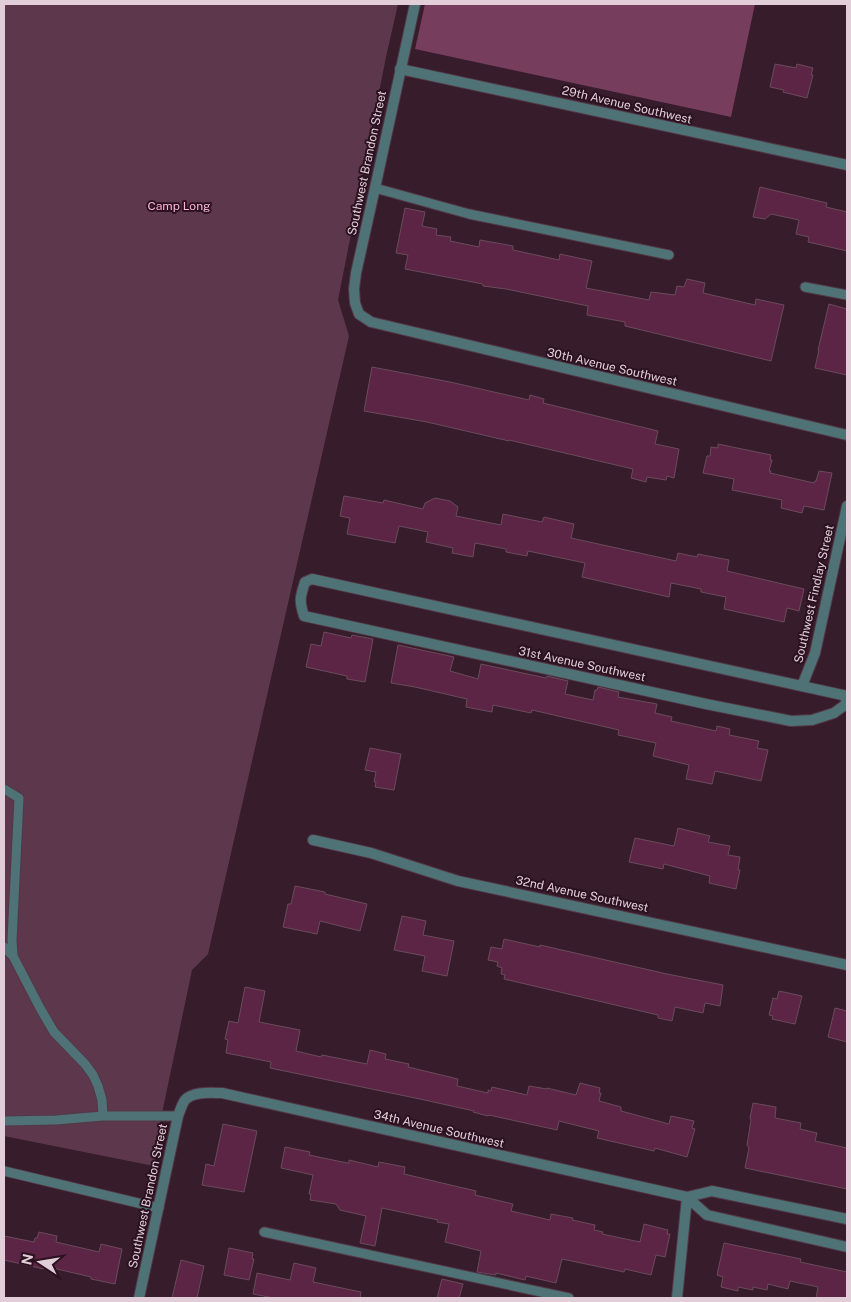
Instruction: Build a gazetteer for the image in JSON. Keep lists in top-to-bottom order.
{
  "streets": {
    "street": [
      "29th Avenue Southwest",
      "Southwest Brandon Street",
      "30th Avenue Southwest",
      "Southwest Findlay Street",
      "31st Avenue Southwest",
      "32nd Avenue Southwest",
      "34th Avenue Southwest"
    ]
  },
  "crossings": [
    ["29th Avenue Southwest", "Southwest Brandon Street"],
    ["Southwest Brandon Street", "30th Avenue Southwest"],
    ["Southwest Brandon Street", "34th Avenue Southwest"],
    ["Southwest Findlay Street", "31st Avenue Southwest"]
  ],
  "parks": ["Camp Long"],
  "north": "left"
}
